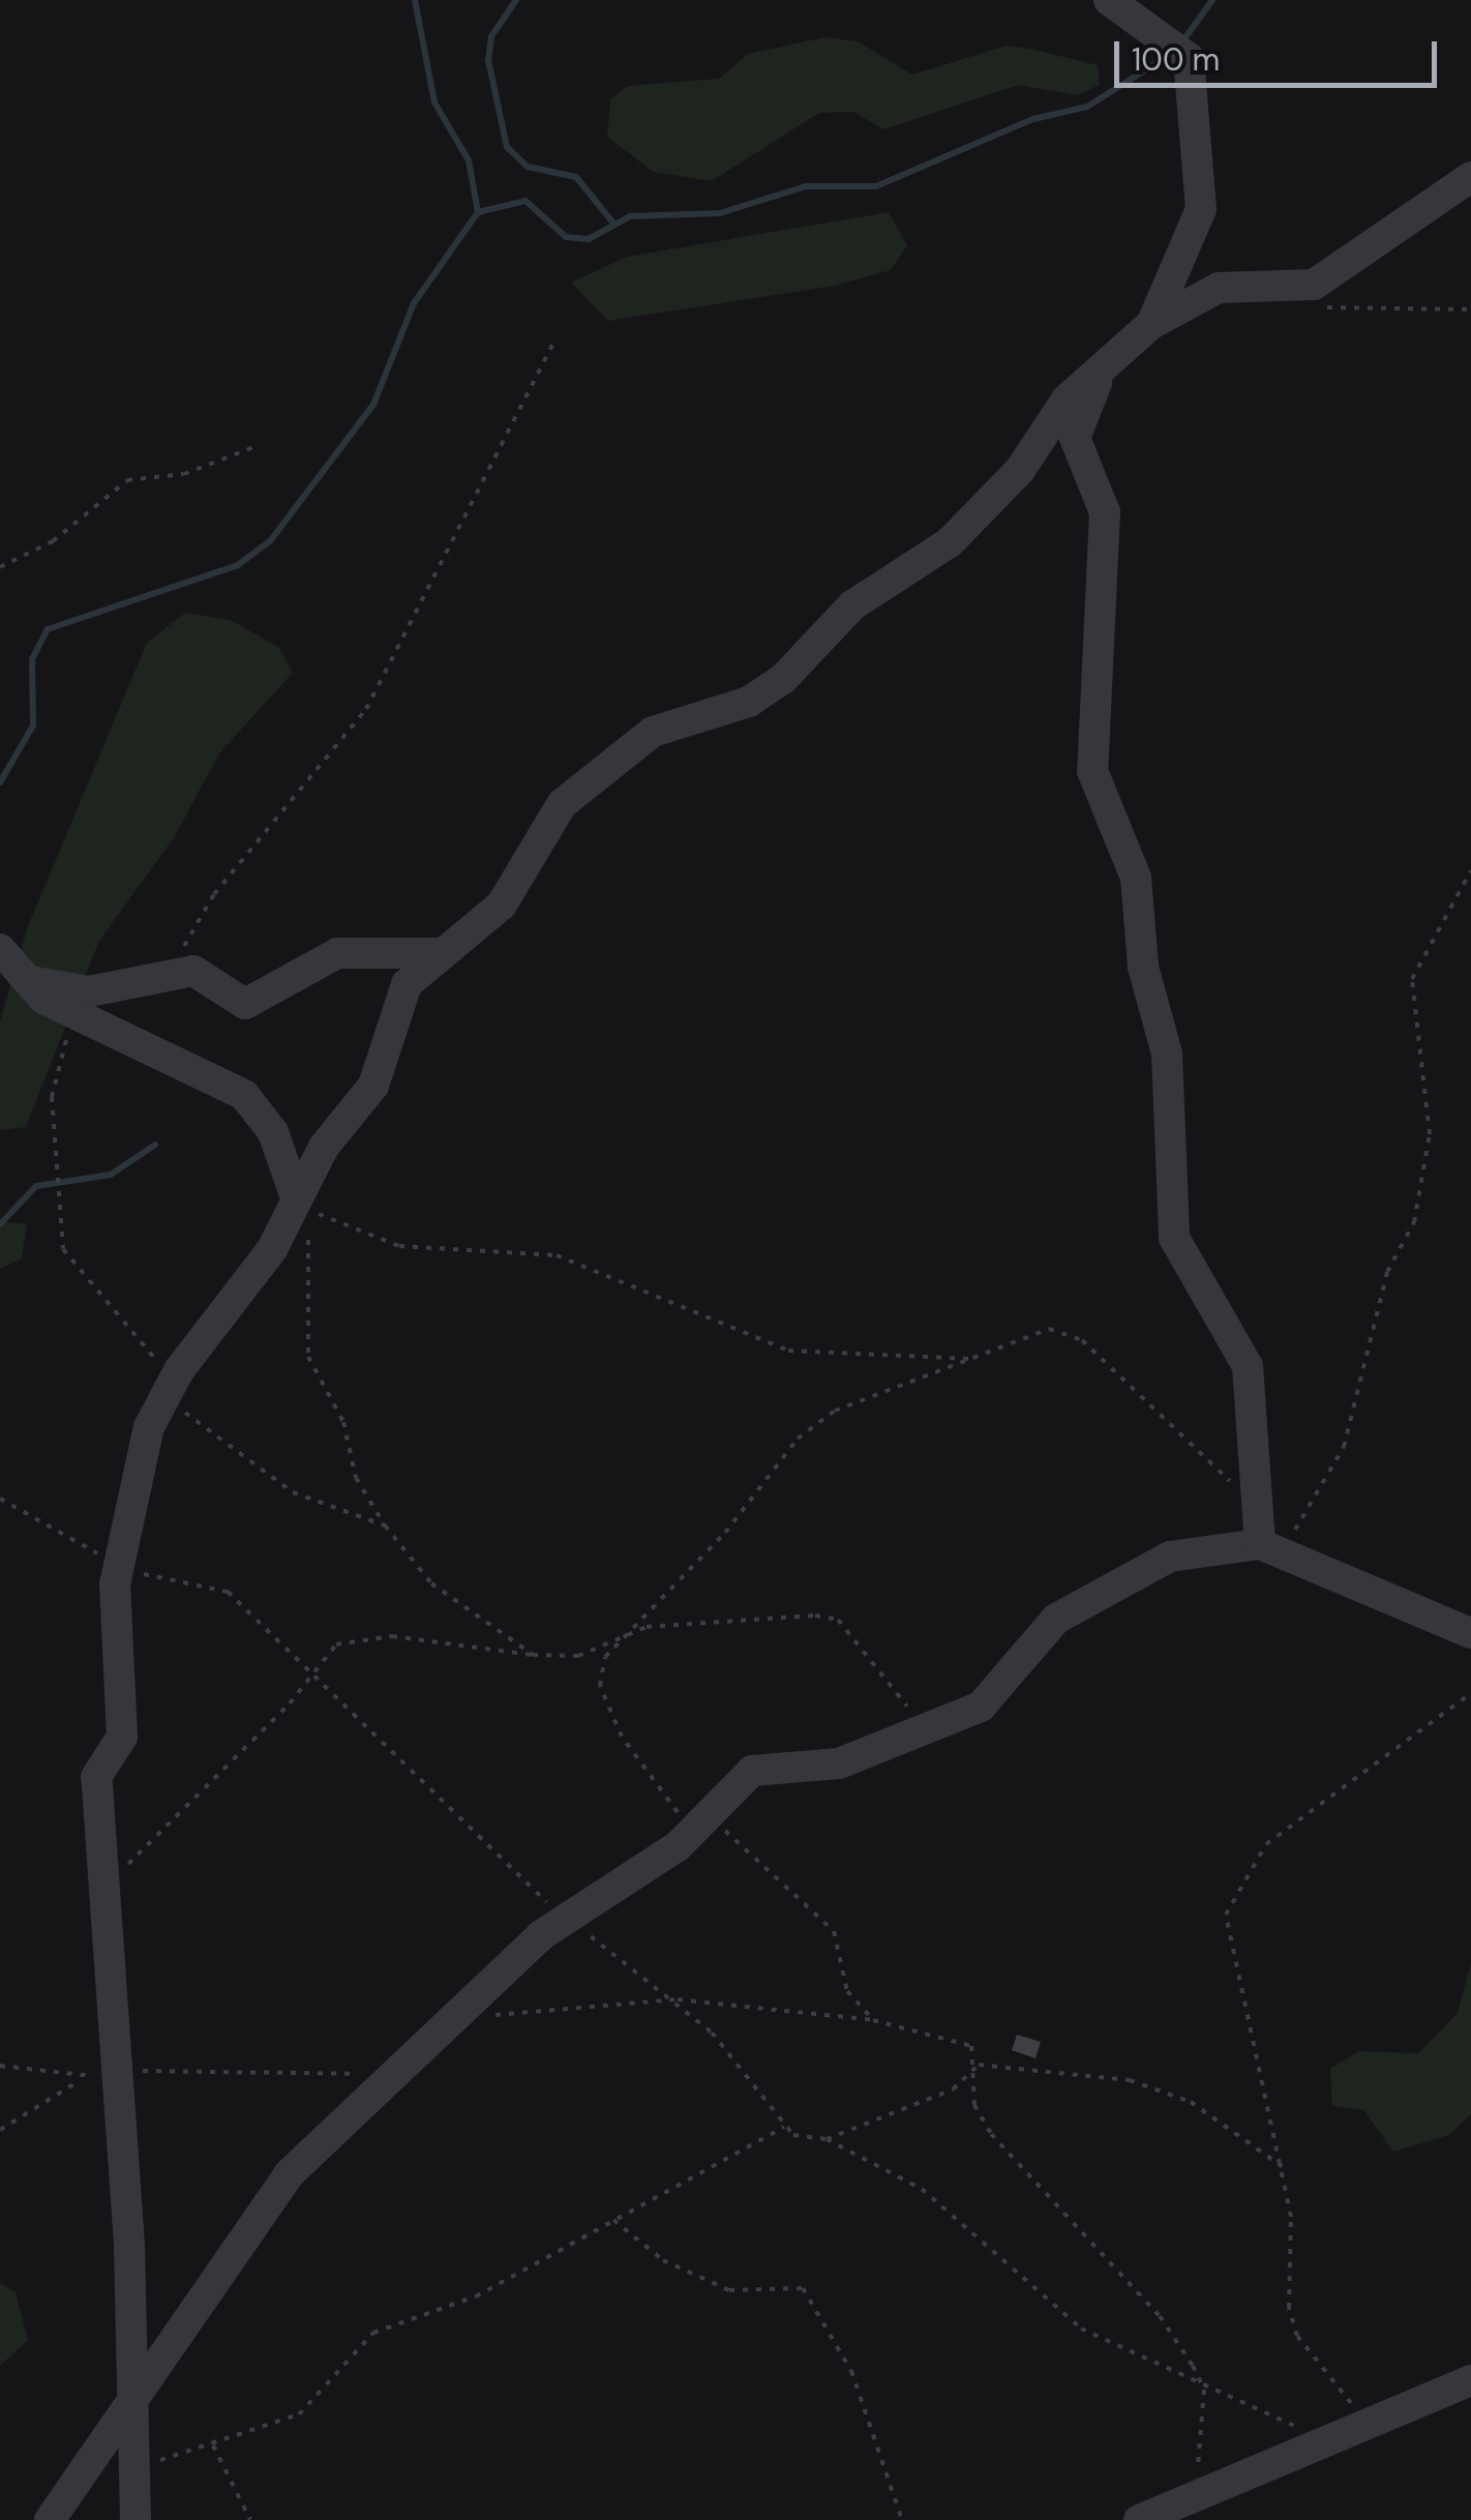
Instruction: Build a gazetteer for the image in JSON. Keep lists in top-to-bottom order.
{
  "scale_bar": "100 m"
}
